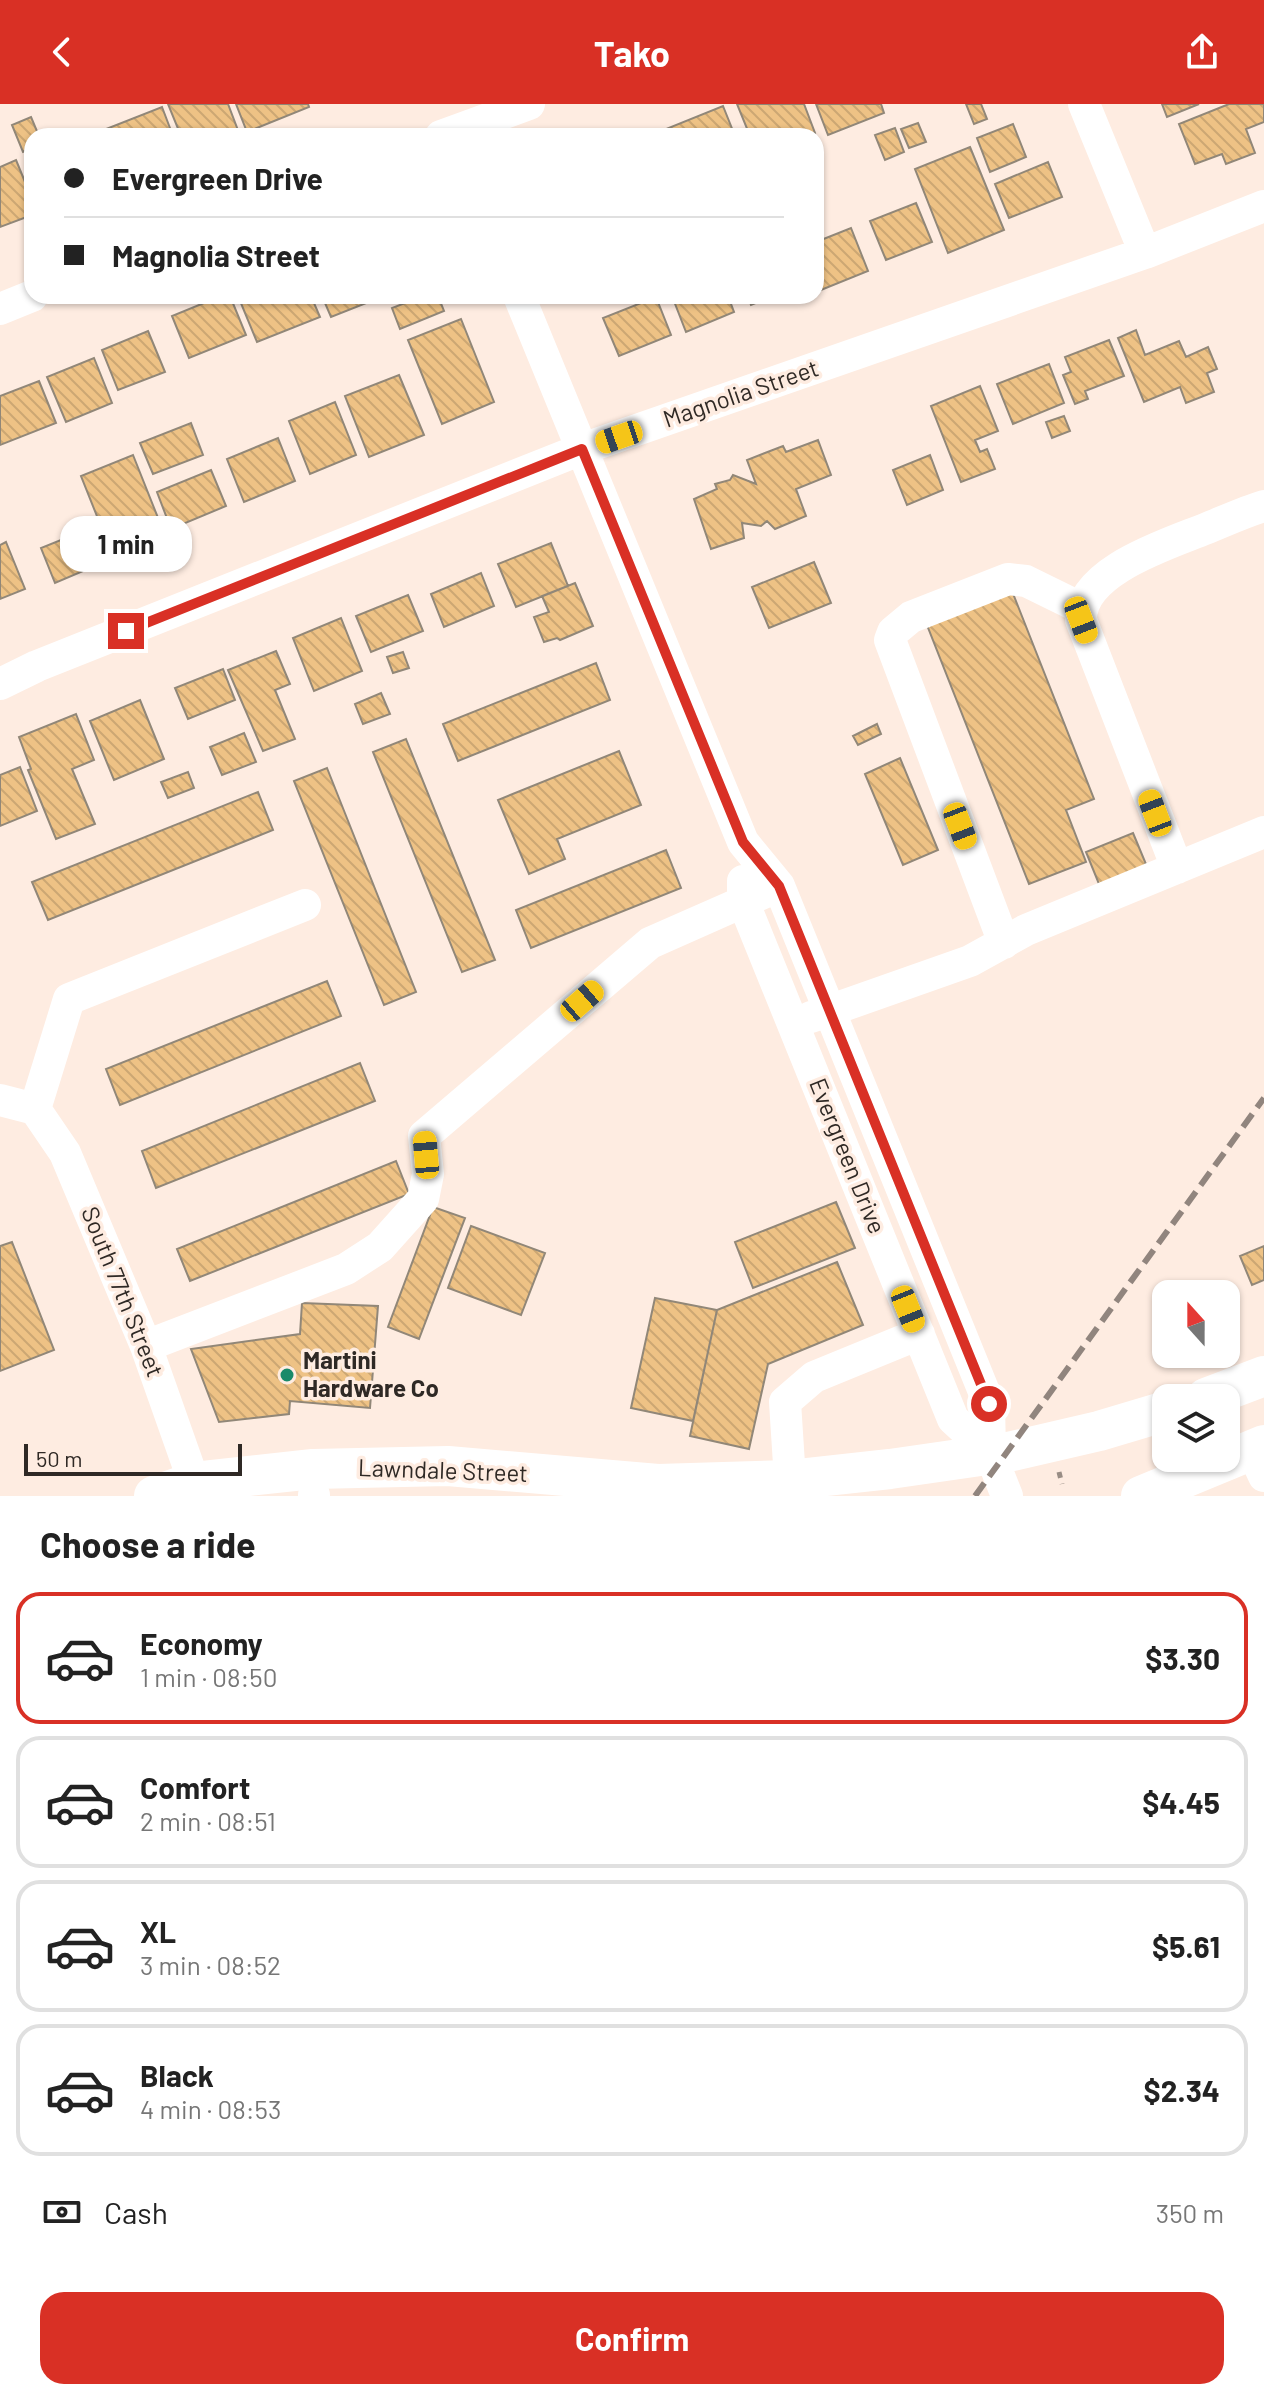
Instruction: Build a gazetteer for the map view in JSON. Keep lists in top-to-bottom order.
{
  "streets": {
    "main road": ["Lawndale Street"],
    "street": ["Magnolia Street", "Evergreen Drive", "South 77th Street"]
  },
  "crossings": [
    ["Magnolia Street", "Evergreen Drive"],
    ["Evergreen Drive", "Lawndale Street"],
    ["South 77th Street", "Lawndale Street"]
  ],
  "places": ["Martini Hardware Co"],
  "scale_bar": "50 m",
  "north": "top",
  "page": {
    "header": "Tako",
    "banner": ["Evergreen Drive", "Magnolia Street"],
    "bubble": "1 min",
    "scale": "50 m",
    "heading": "Choose a ride",
    "list": [
      {
        "name": "Economy",
        "note": "1 min · 08:50",
        "value": "$3.30"
      },
      {
        "name": "Comfort",
        "note": "2 min · 08:51",
        "value": "$4.45"
      },
      {
        "name": "XL",
        "note": "3 min · 08:52",
        "value": "$5.61"
      },
      {
        "name": "Black",
        "note": "4 min · 08:53",
        "value": "$2.34"
      }
    ],
    "pay": ["Cash", "350 m"],
    "buttons": "Confirm"
  }
}
